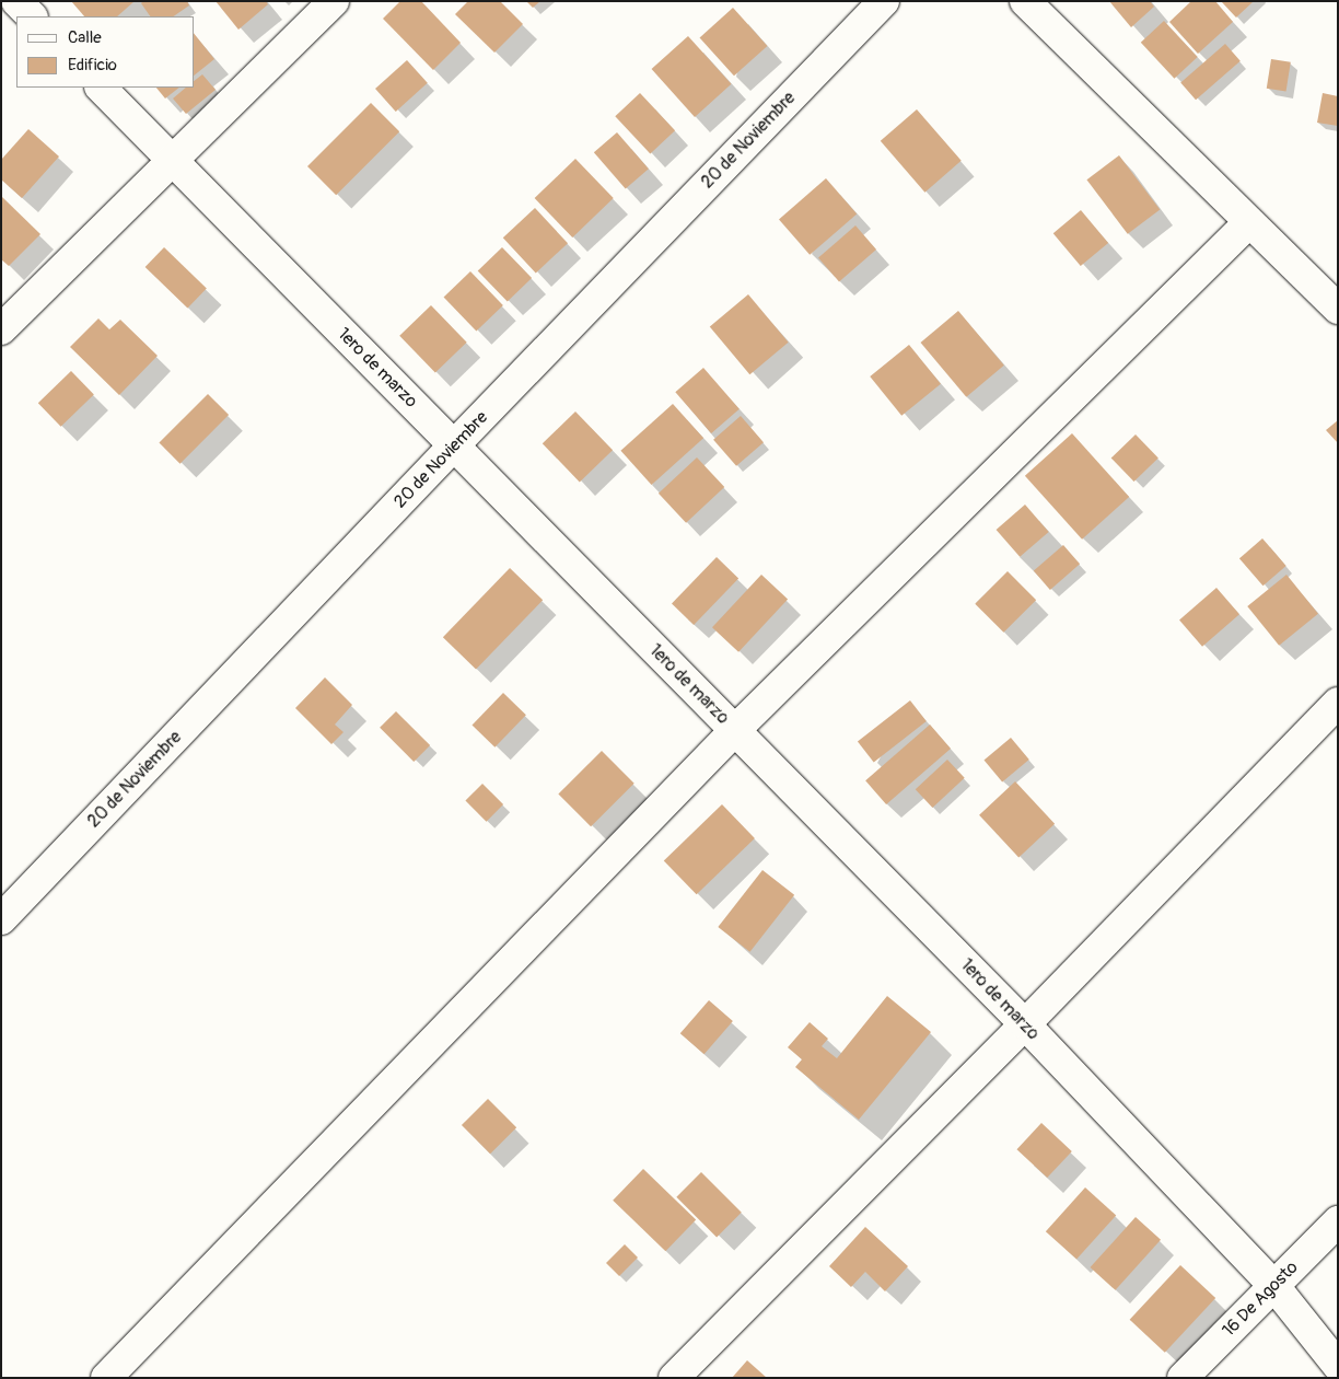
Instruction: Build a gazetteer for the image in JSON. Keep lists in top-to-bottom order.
{
  "streets": {
    "street": ["20 de Noviembre", "1ero de marzo", "16 De Agosto"]
  },
  "crossings": [
    ["20 de Noviembre", "1ero de marzo"],
    ["1ero de marzo", "16 De Agosto"]
  ],
  "legend": ["Calle", "Edificio"]
}
